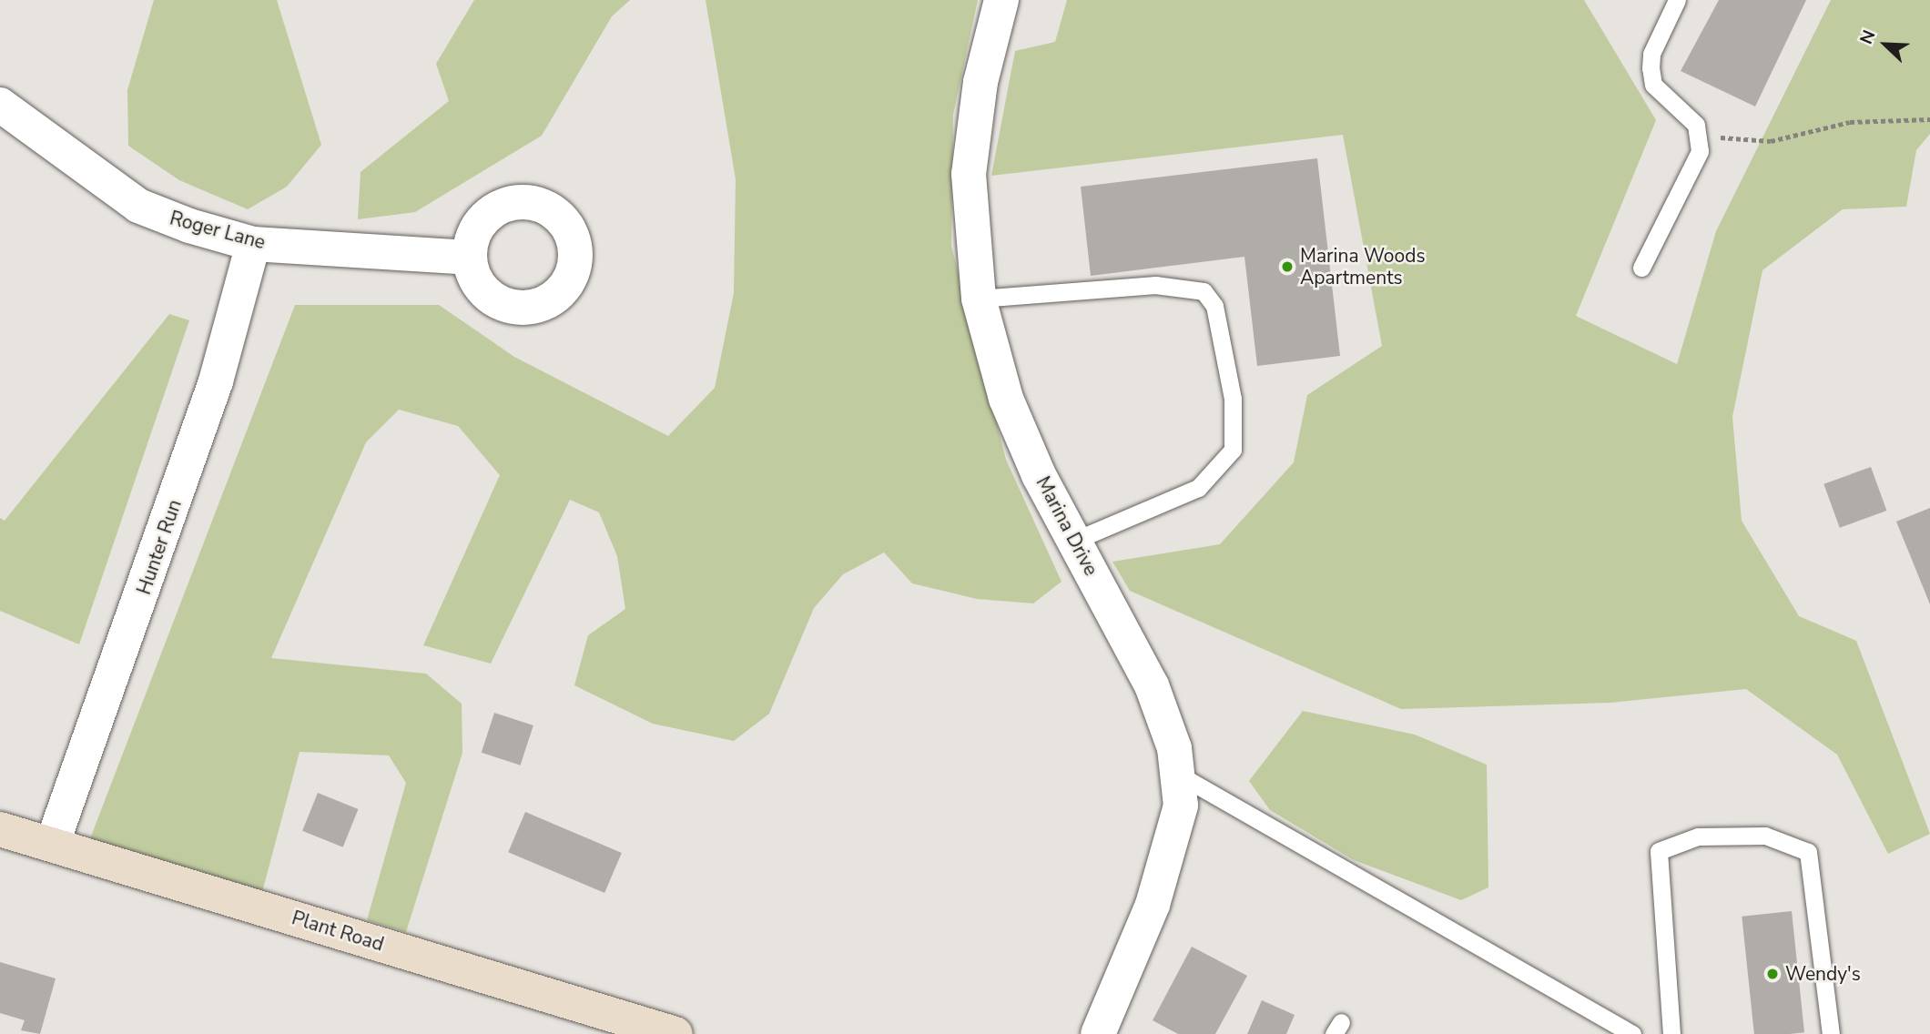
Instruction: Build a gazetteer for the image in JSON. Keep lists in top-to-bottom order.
{
  "streets": {
    "street": [
      "Roger Lane",
      "Marina Drive",
      "Hunter Run",
      "Plant Road"
    ]
  },
  "crossings": [
    ["Roger Lane", "Hunter Run"],
    ["Hunter Run", "Plant Road"]
  ],
  "places": ["Marina Woods Apartments", "Wendy's"],
  "north": "top left"
}
